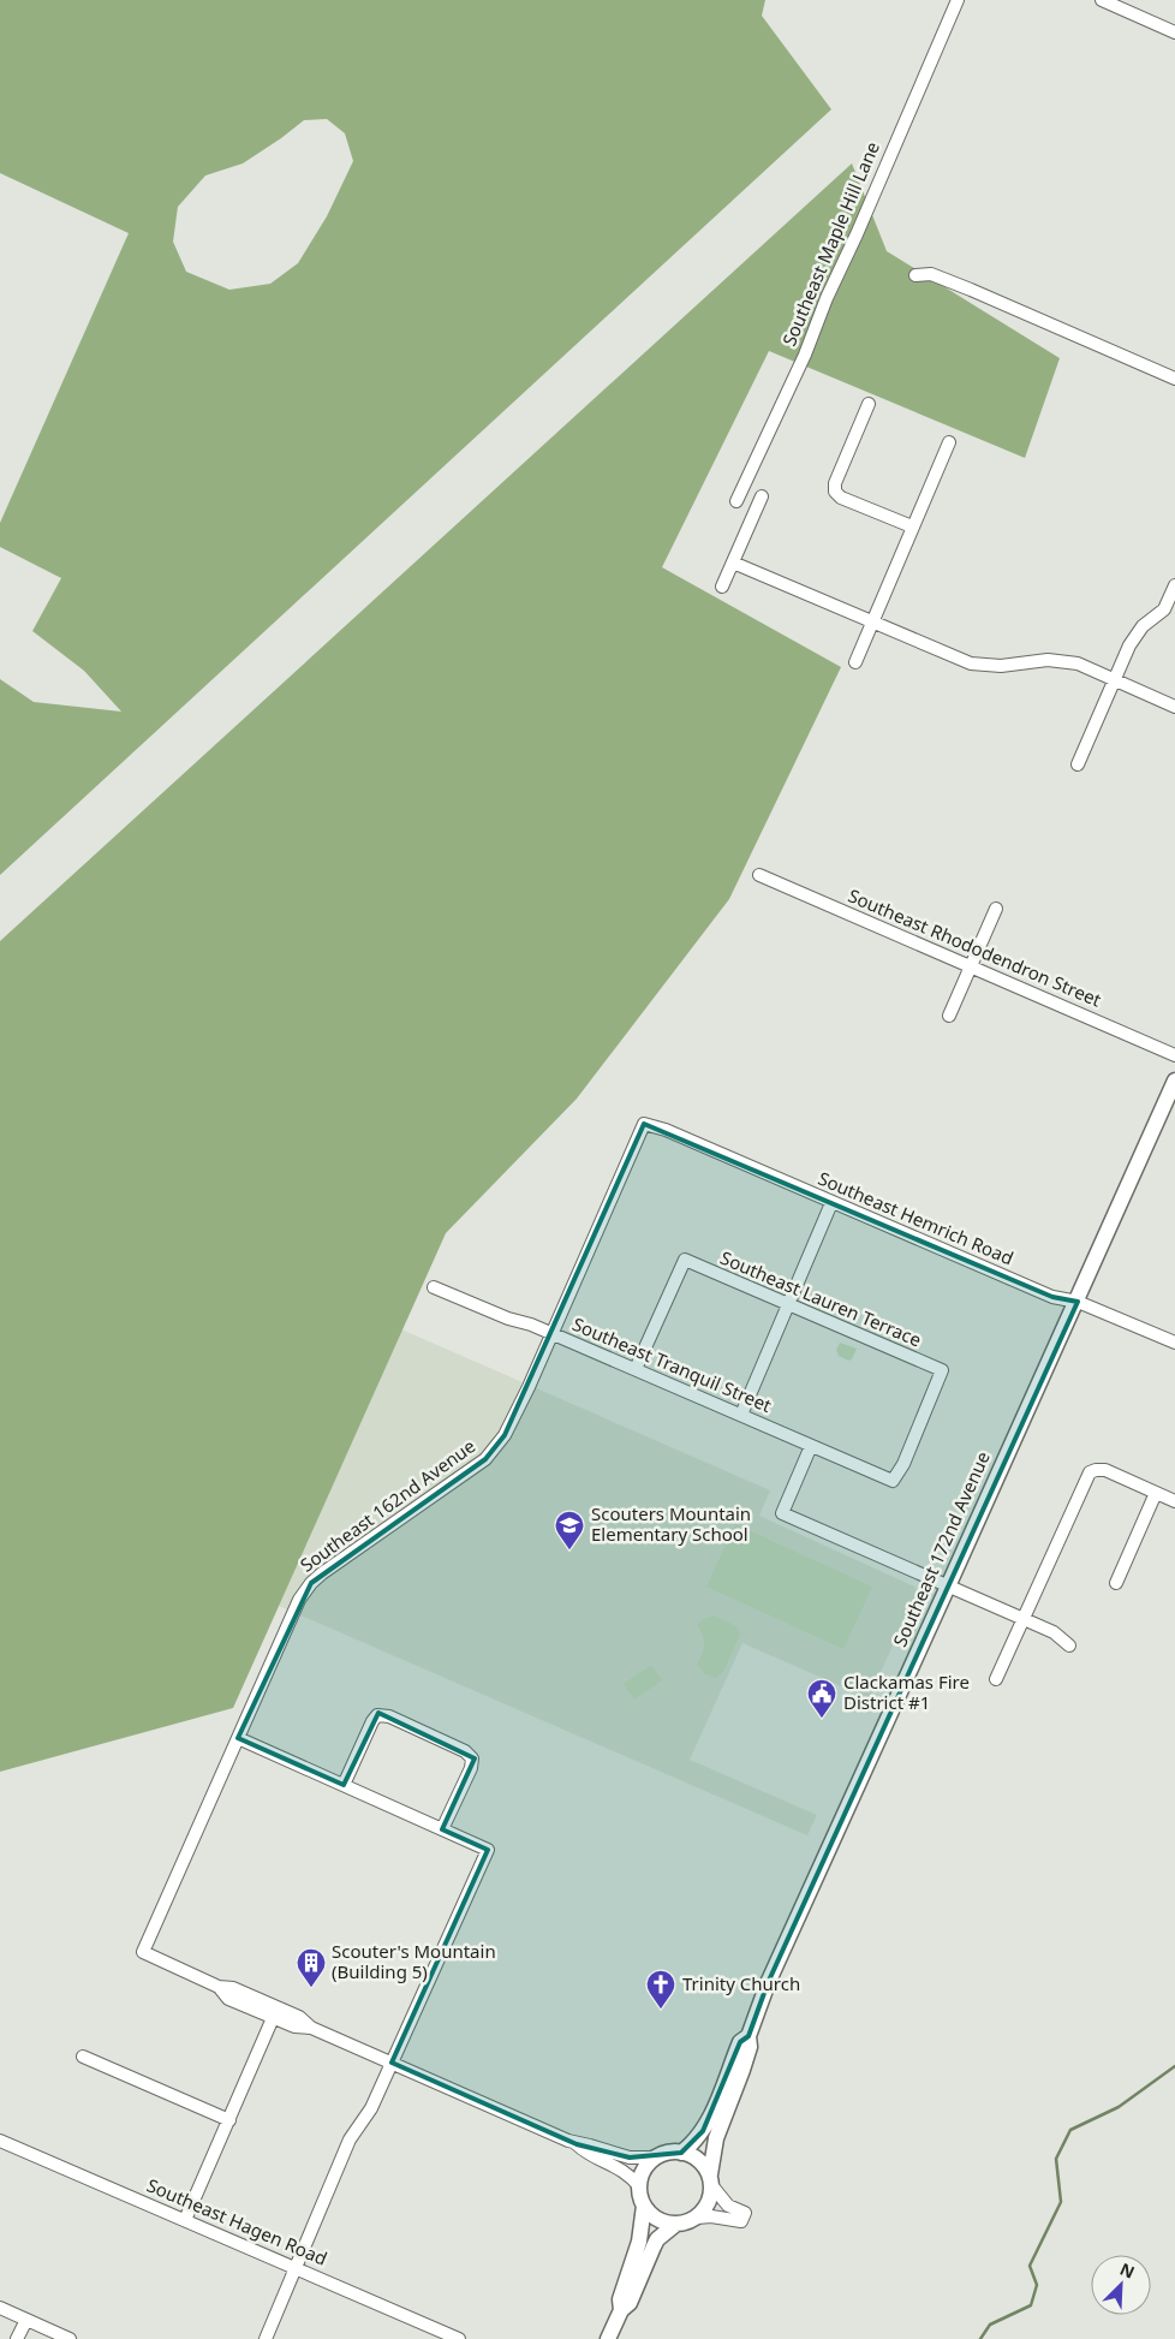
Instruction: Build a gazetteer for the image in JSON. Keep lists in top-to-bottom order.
{
  "streets": {
    "main road": ["Southeast 172nd Avenue"],
    "street": [
      "Southeast Maple Hill Lane",
      "Southeast Rhododendron Street",
      "Southeast Hemrich Road",
      "Southeast Lauren Terrace",
      "Southeast Tranquil Street",
      "Southeast 162nd Avenue",
      "Southeast Hagen Road"
    ]
  },
  "crossings": [
    ["Southeast Hemrich Road", "Southeast 162nd Avenue"],
    ["Southeast Hemrich Road", "Southeast 172nd Avenue"],
    ["Southeast Lauren Terrace", "Southeast Tranquil Street"],
    ["Southeast Tranquil Street", "Southeast 162nd Avenue"]
  ],
  "places": {
    "school or university": ["Scouters Mountain Elementary School"],
    "public building": ["Clackamas Fire District #1"],
    "building": ["Scouter's Mountain (Building 5)"],
    "church": ["Trinity Church"]
  },
  "north": "top right"
}
